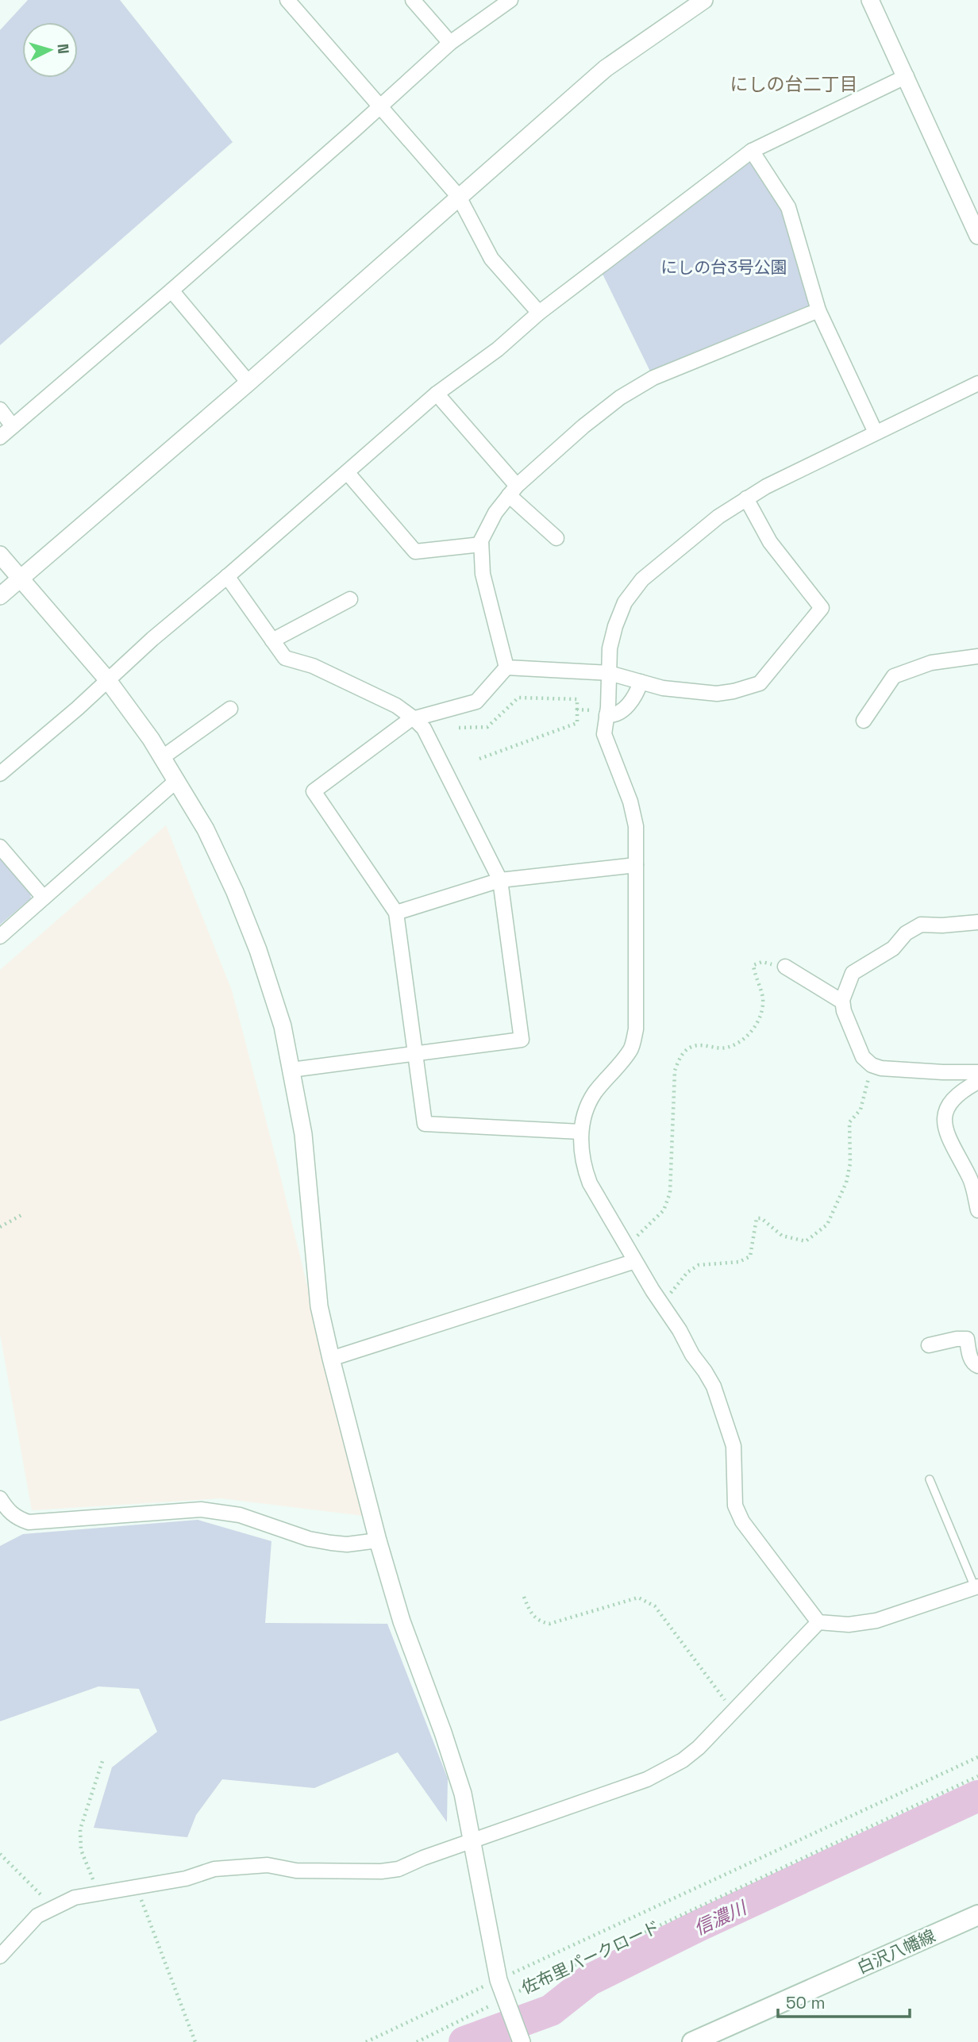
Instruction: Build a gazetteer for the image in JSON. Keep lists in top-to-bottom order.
{
  "streets": {
    "main road": ["白沢八幡線"],
    "path": ["佐布里パークロード"]
  },
  "districts": ["にしの台二丁目"],
  "water": ["信濃川"],
  "parks": ["にしの台3号公園"],
  "scale_bar": "50 m",
  "north": "right"
}
